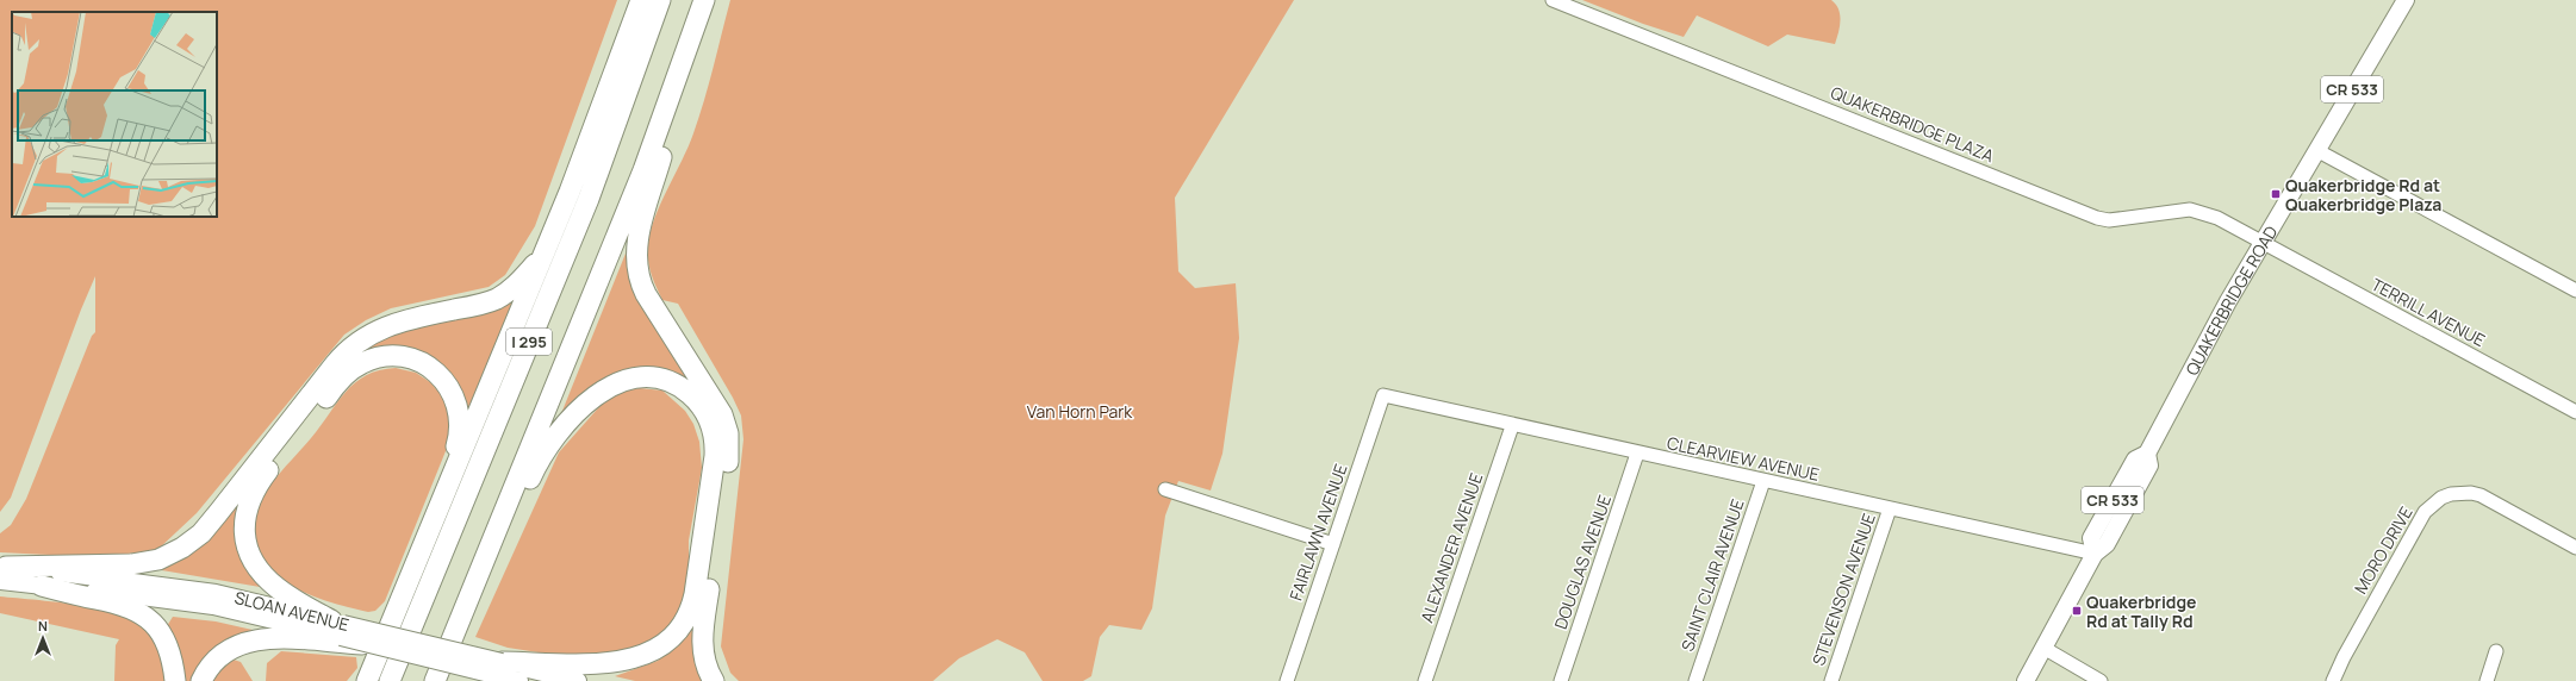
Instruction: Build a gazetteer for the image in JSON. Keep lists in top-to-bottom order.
{
  "streets": {
    "highway": ["I 295"],
    "main road": ["CR 533", "QUAKERBRIDGE ROAD", "SLOAN AVENUE"],
    "street": [
      "QUAKERBRIDGE PLAZA",
      "TERRILL AVENUE",
      "CLEARVIEW AVENUE",
      "FAIRLAWN AVENUE",
      "ALEXANDER AVENUE",
      "MORO DRIVE",
      "DOUGLAS AVENUE",
      "SAINT CLAIR AVENUE",
      "STEVENSON AVENUE"
    ]
  },
  "crossings": [
    ["QUAKERBRIDGE PLAZA", "QUAKERBRIDGE ROAD"],
    ["QUAKERBRIDGE PLAZA", "TERRILL AVENUE"],
    ["QUAKERBRIDGE ROAD", "TERRILL AVENUE"],
    ["QUAKERBRIDGE ROAD", "CLEARVIEW AVENUE"],
    ["CLEARVIEW AVENUE", "FAIRLAWN AVENUE"],
    ["CLEARVIEW AVENUE", "ALEXANDER AVENUE"],
    ["CLEARVIEW AVENUE", "DOUGLAS AVENUE"],
    ["CLEARVIEW AVENUE", "SAINT CLAIR AVENUE"],
    ["CLEARVIEW AVENUE", "STEVENSON AVENUE"]
  ],
  "parks": ["Van Horn Park"],
  "places": {
    "transit": ["Quakerbridge Rd at Quakerbridge Plaza", "Quakerbridge Rd at Tally Rd"]
  },
  "north": "top"
}
